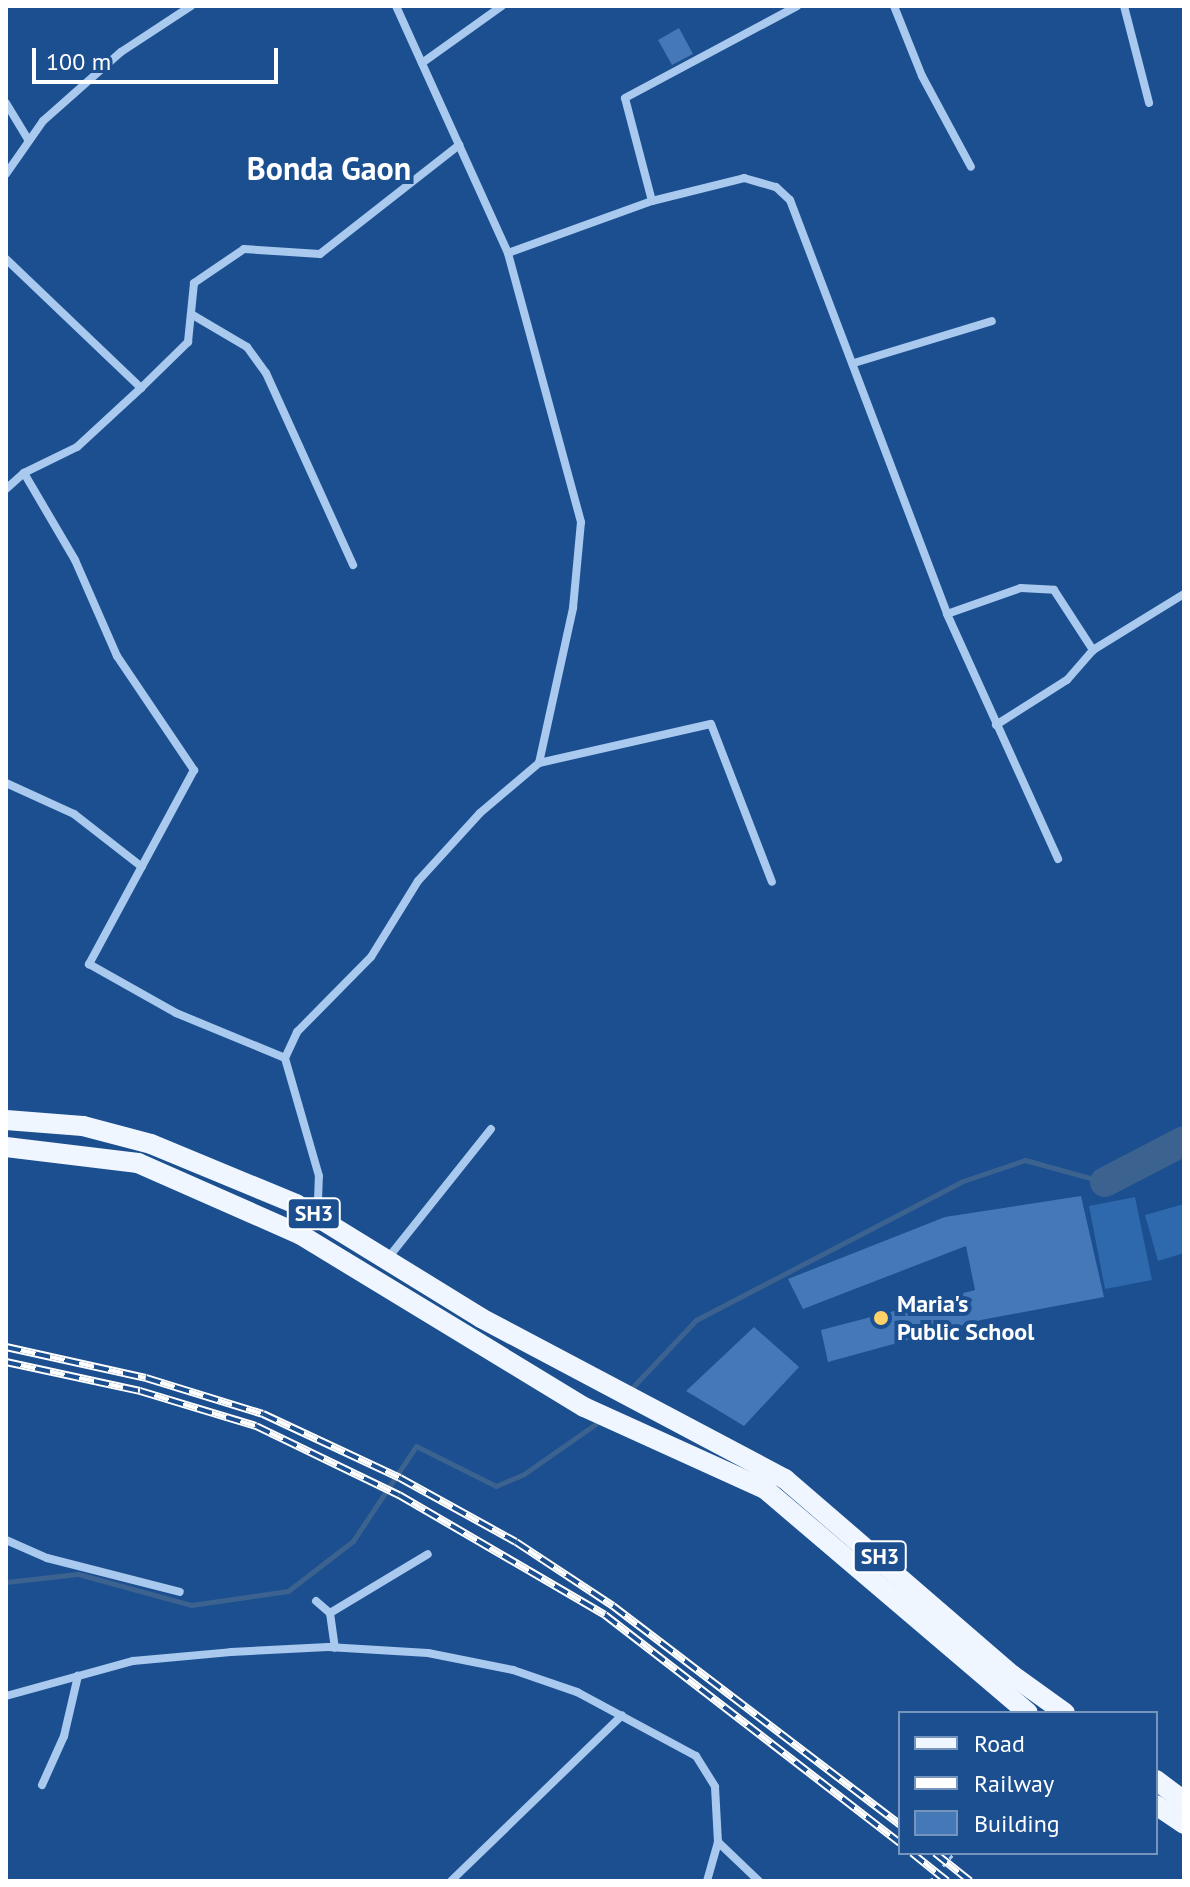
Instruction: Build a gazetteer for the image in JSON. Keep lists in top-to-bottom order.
{
  "streets": {
    "main road": ["SH3"]
  },
  "districts": ["Bonda Gaon"],
  "places": ["Maria's Public School"],
  "legend": ["Road", "Railway", "Building"],
  "scale_bar": "100 m"
}
